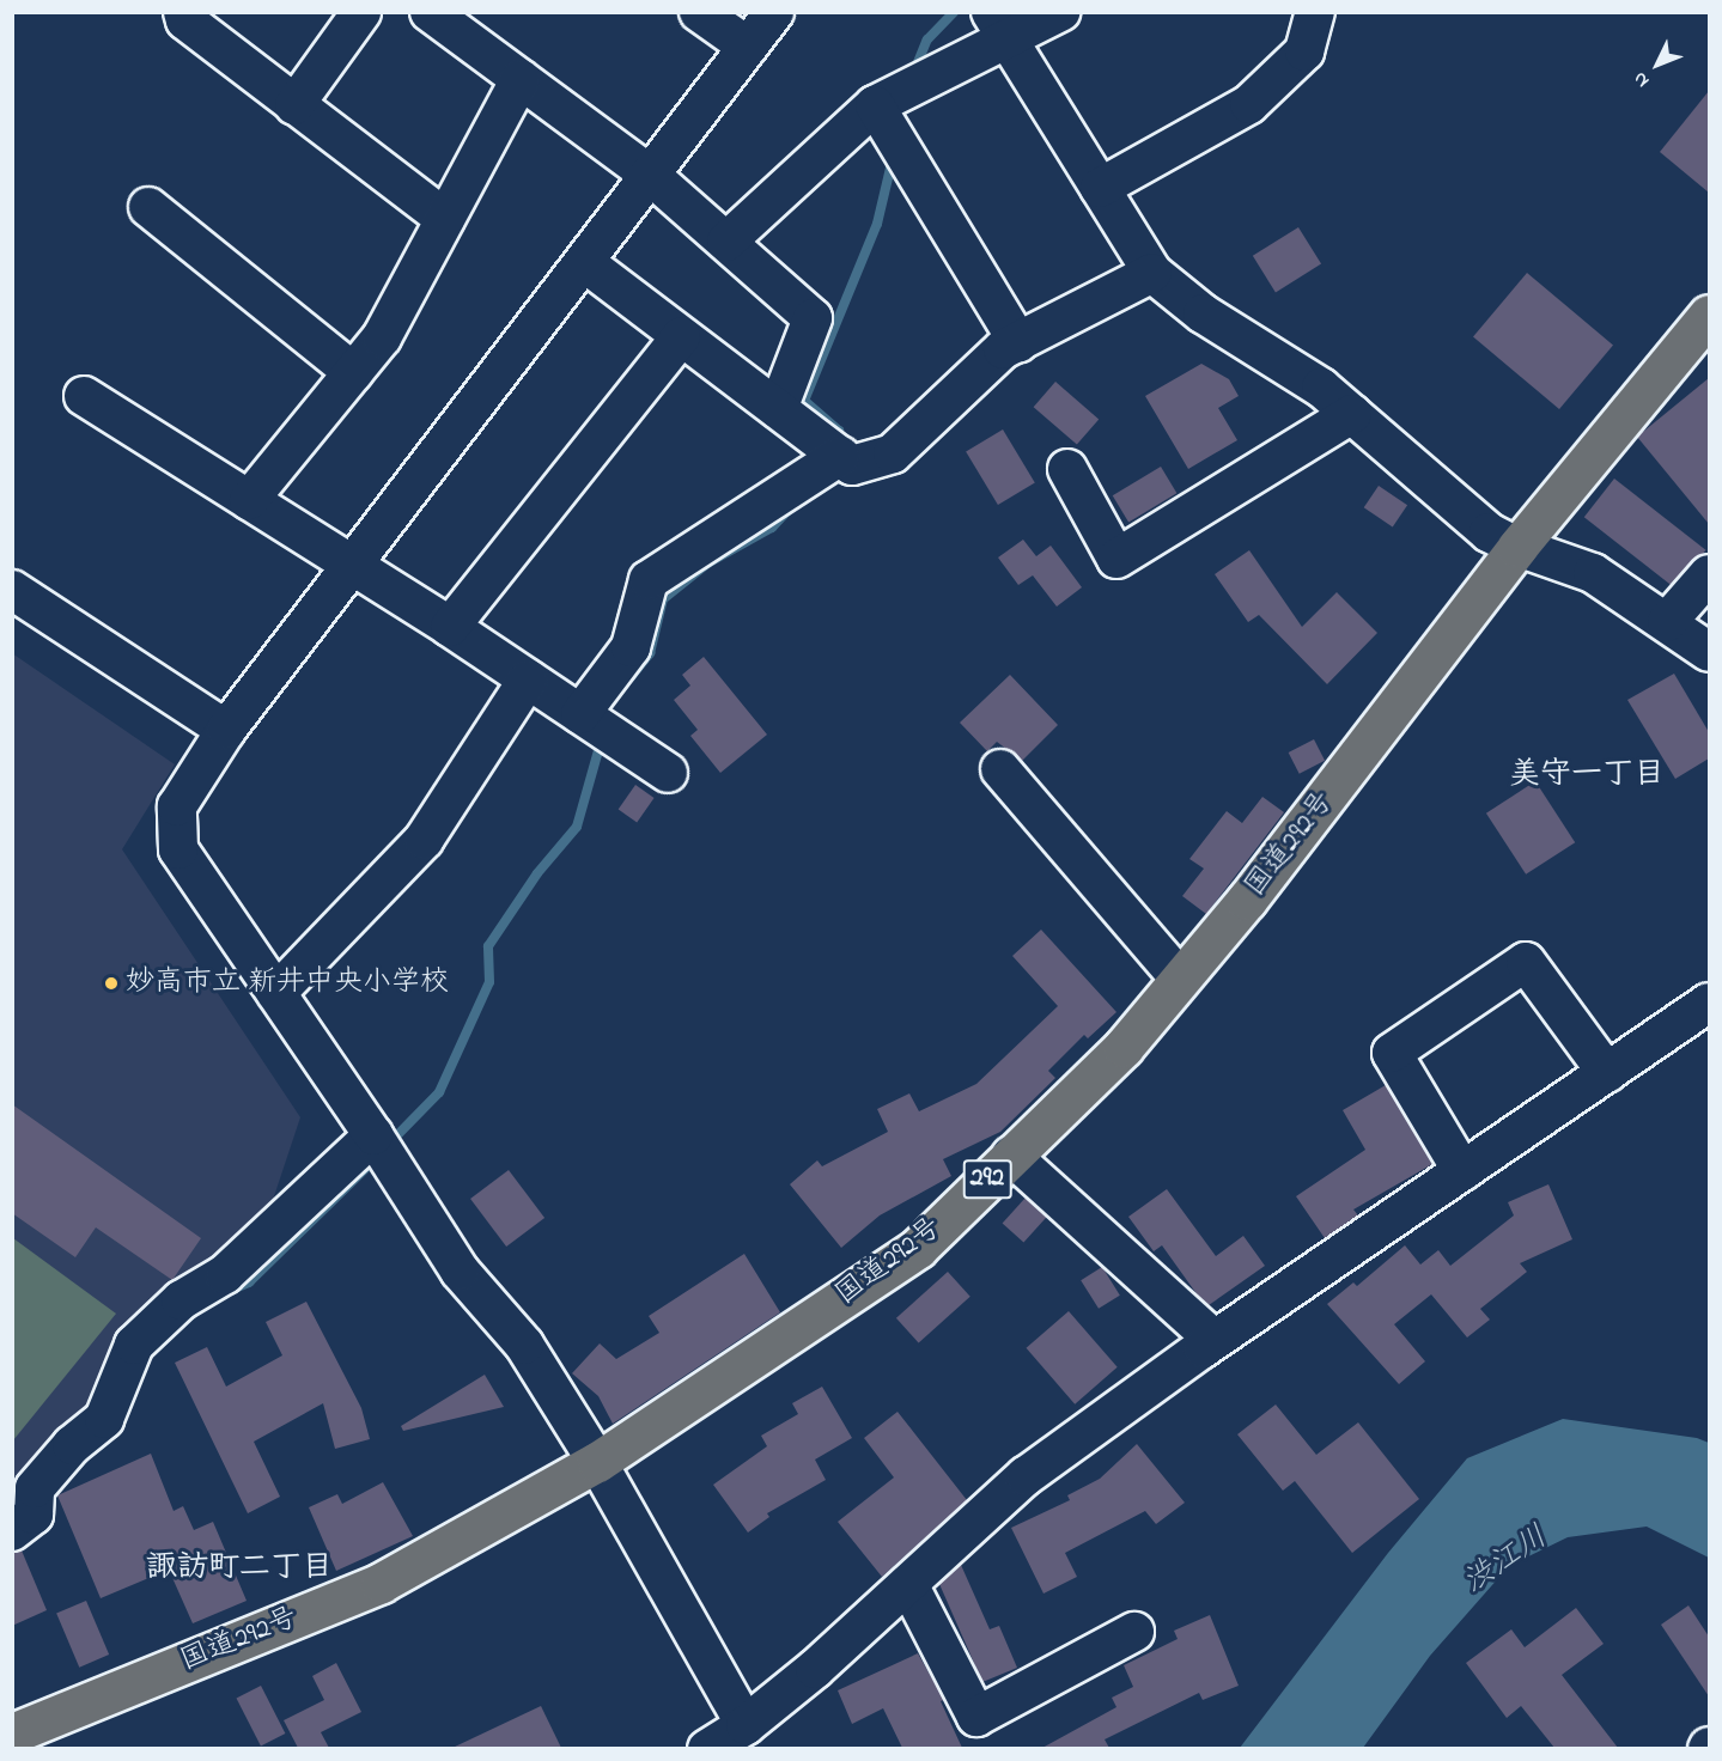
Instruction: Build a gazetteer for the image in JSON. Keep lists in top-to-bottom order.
{
  "streets": {
    "highway": ["国道292号", "292"]
  },
  "districts": ["美守一丁目", "諏訪町二丁目"],
  "water": ["渋江川"],
  "places": ["妙高市立 新井中央小学校"],
  "north": "bottom left"
}
